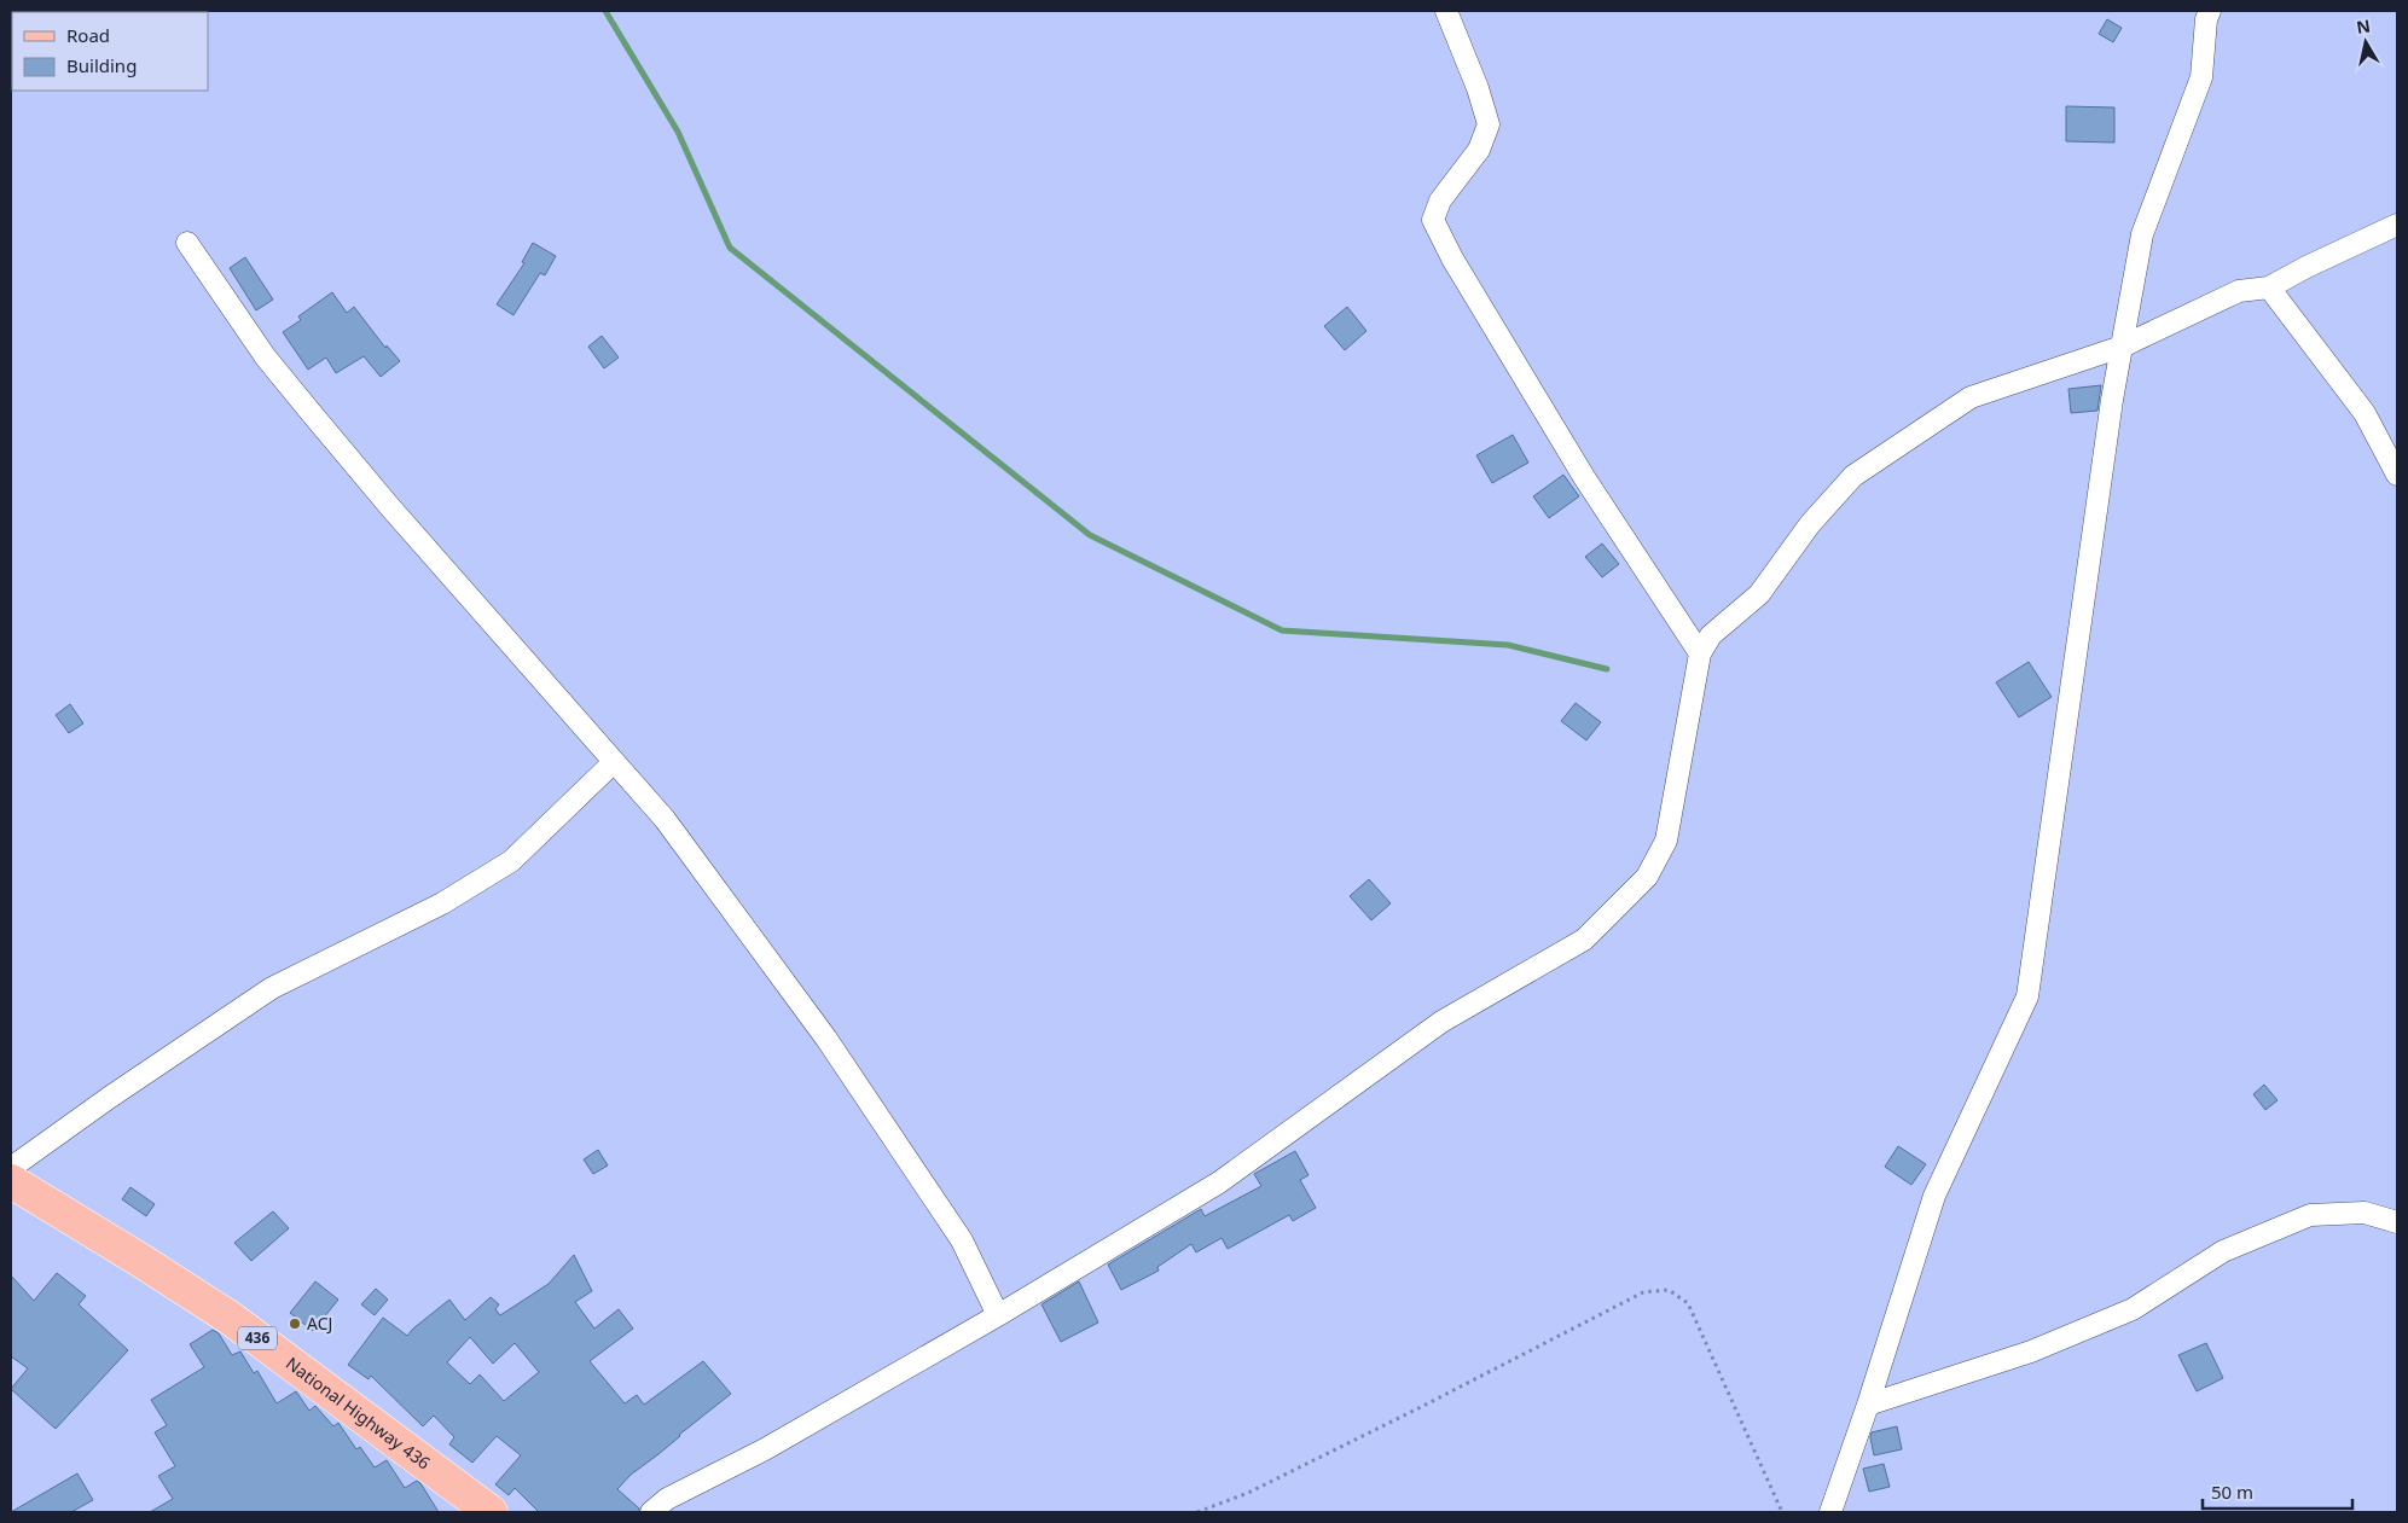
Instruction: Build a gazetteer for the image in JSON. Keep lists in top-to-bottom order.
{
  "streets": {
    "main road": ["436", "National Highway 436"]
  },
  "places": ["ACJ"],
  "legend": ["Road", "Building"],
  "scale_bar": "50 m",
  "north": "top"
}
